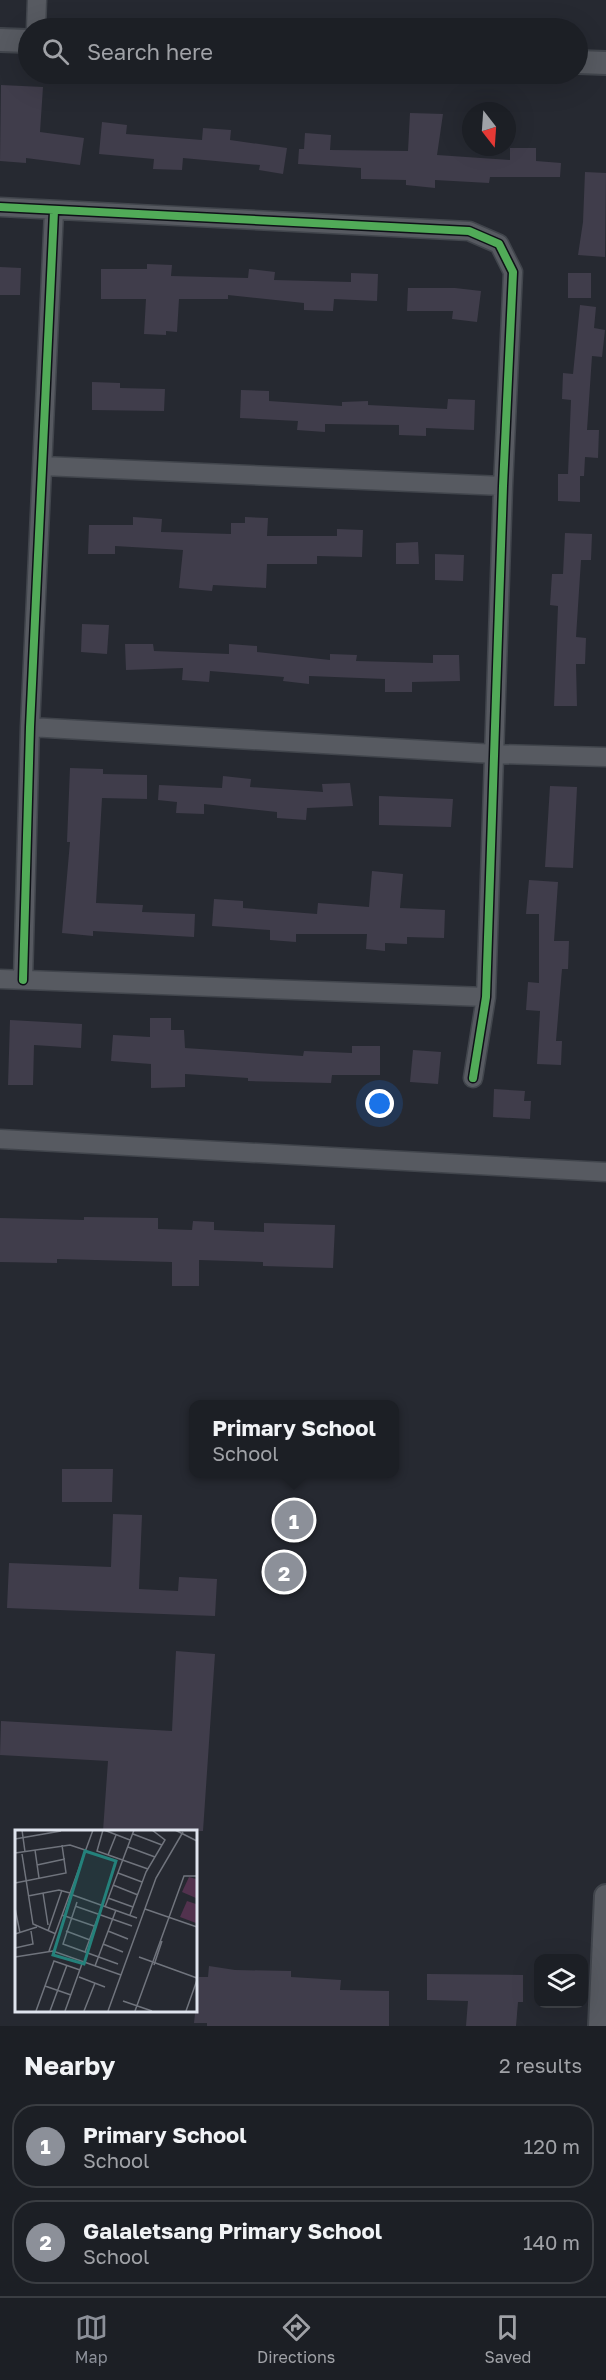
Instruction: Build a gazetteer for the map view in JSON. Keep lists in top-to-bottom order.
{
  "north": "bottom",
  "page": {
    "search": "Search here",
    "popup": ["Primary School", "School"],
    "pins": ["1", "2"],
    "heading": ["Nearby", "2 results"],
    "list": [
      {
        "mark": "1",
        "name": "Primary School",
        "note": "School",
        "value": "120 m"
      },
      {
        "mark": "2",
        "name": "Galaletsang Primary School",
        "note": "School",
        "value": "140 m"
      }
    ],
    "nav": ["Map", "Directions", "Saved"]
  }
}
